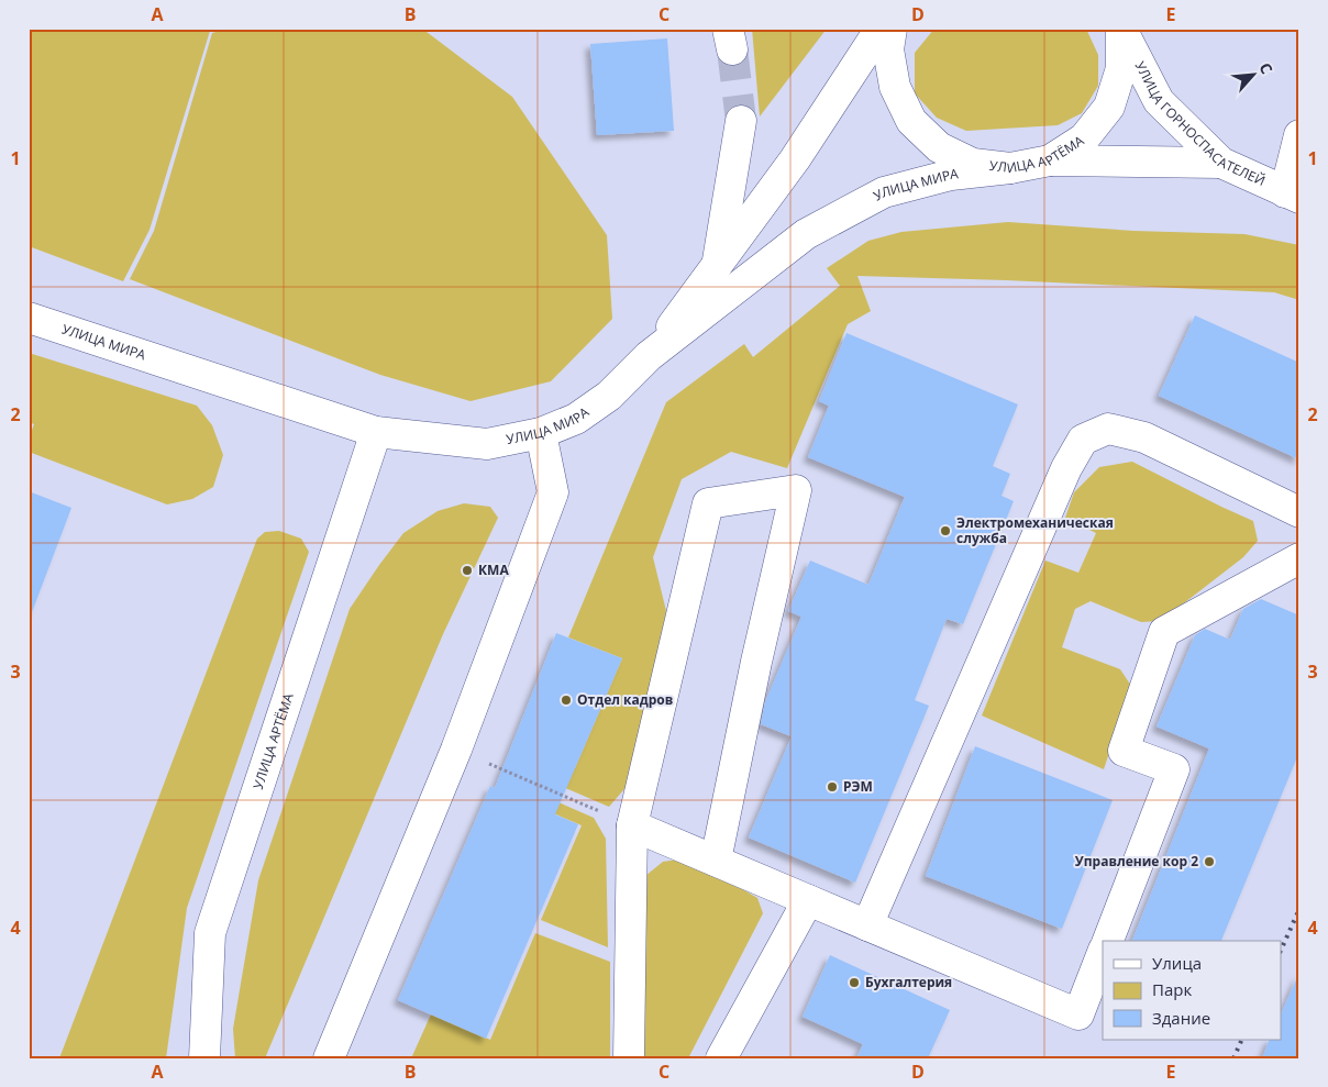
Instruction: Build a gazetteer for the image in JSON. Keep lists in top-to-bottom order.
{
  "streets": {
    "street": ["УЛИЦА ГОРНОСПАСАТЕЛЕЙ", "УЛИЦА АРТЁМА", "УЛИЦА МИРА"]
  },
  "crossings": [
    ["УЛИЦА ГОРНОСПАСАТЕЛЕЙ", "УЛИЦА АРТЁМА"],
    ["УЛИЦА АРТЁМА", "УЛИЦА МИРА"]
  ],
  "places": [
    "Электромеханическая служба",
    "КМА",
    "Отдел кадров",
    "РЭМ",
    "Управление кор 2",
    "Бухгалтерия"
  ],
  "legend": ["Улица", "Парк", "Здание"],
  "north": "top right",
  "grid": {
    "columns": [
      "A",
      "B",
      "C",
      "D",
      "E"
    ],
    "rows": [
      "1",
      "2",
      "3",
      "4"
    ]
  }
}
